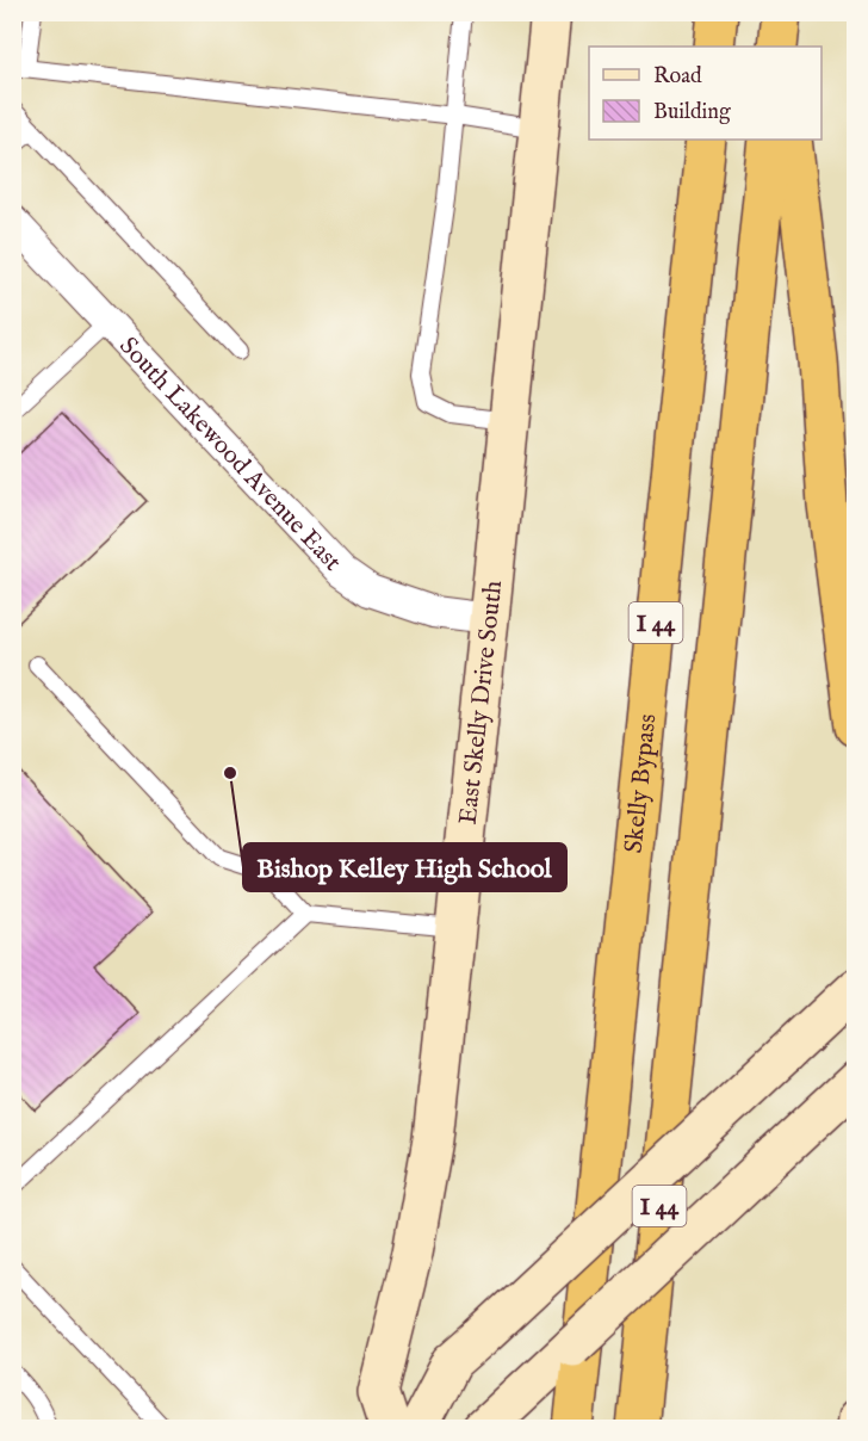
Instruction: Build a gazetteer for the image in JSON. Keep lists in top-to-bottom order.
{
  "streets": {
    "highway": ["I 44", "Skelly Bypass"],
    "main road": ["East Skelly Drive South"],
    "street": ["South Lakewood Avenue East"]
  },
  "crossings": [
    ["South Lakewood Avenue East", "East Skelly Drive South"]
  ],
  "places": ["Bishop Kelley High School"],
  "legend": ["Road", "Building"]
}
